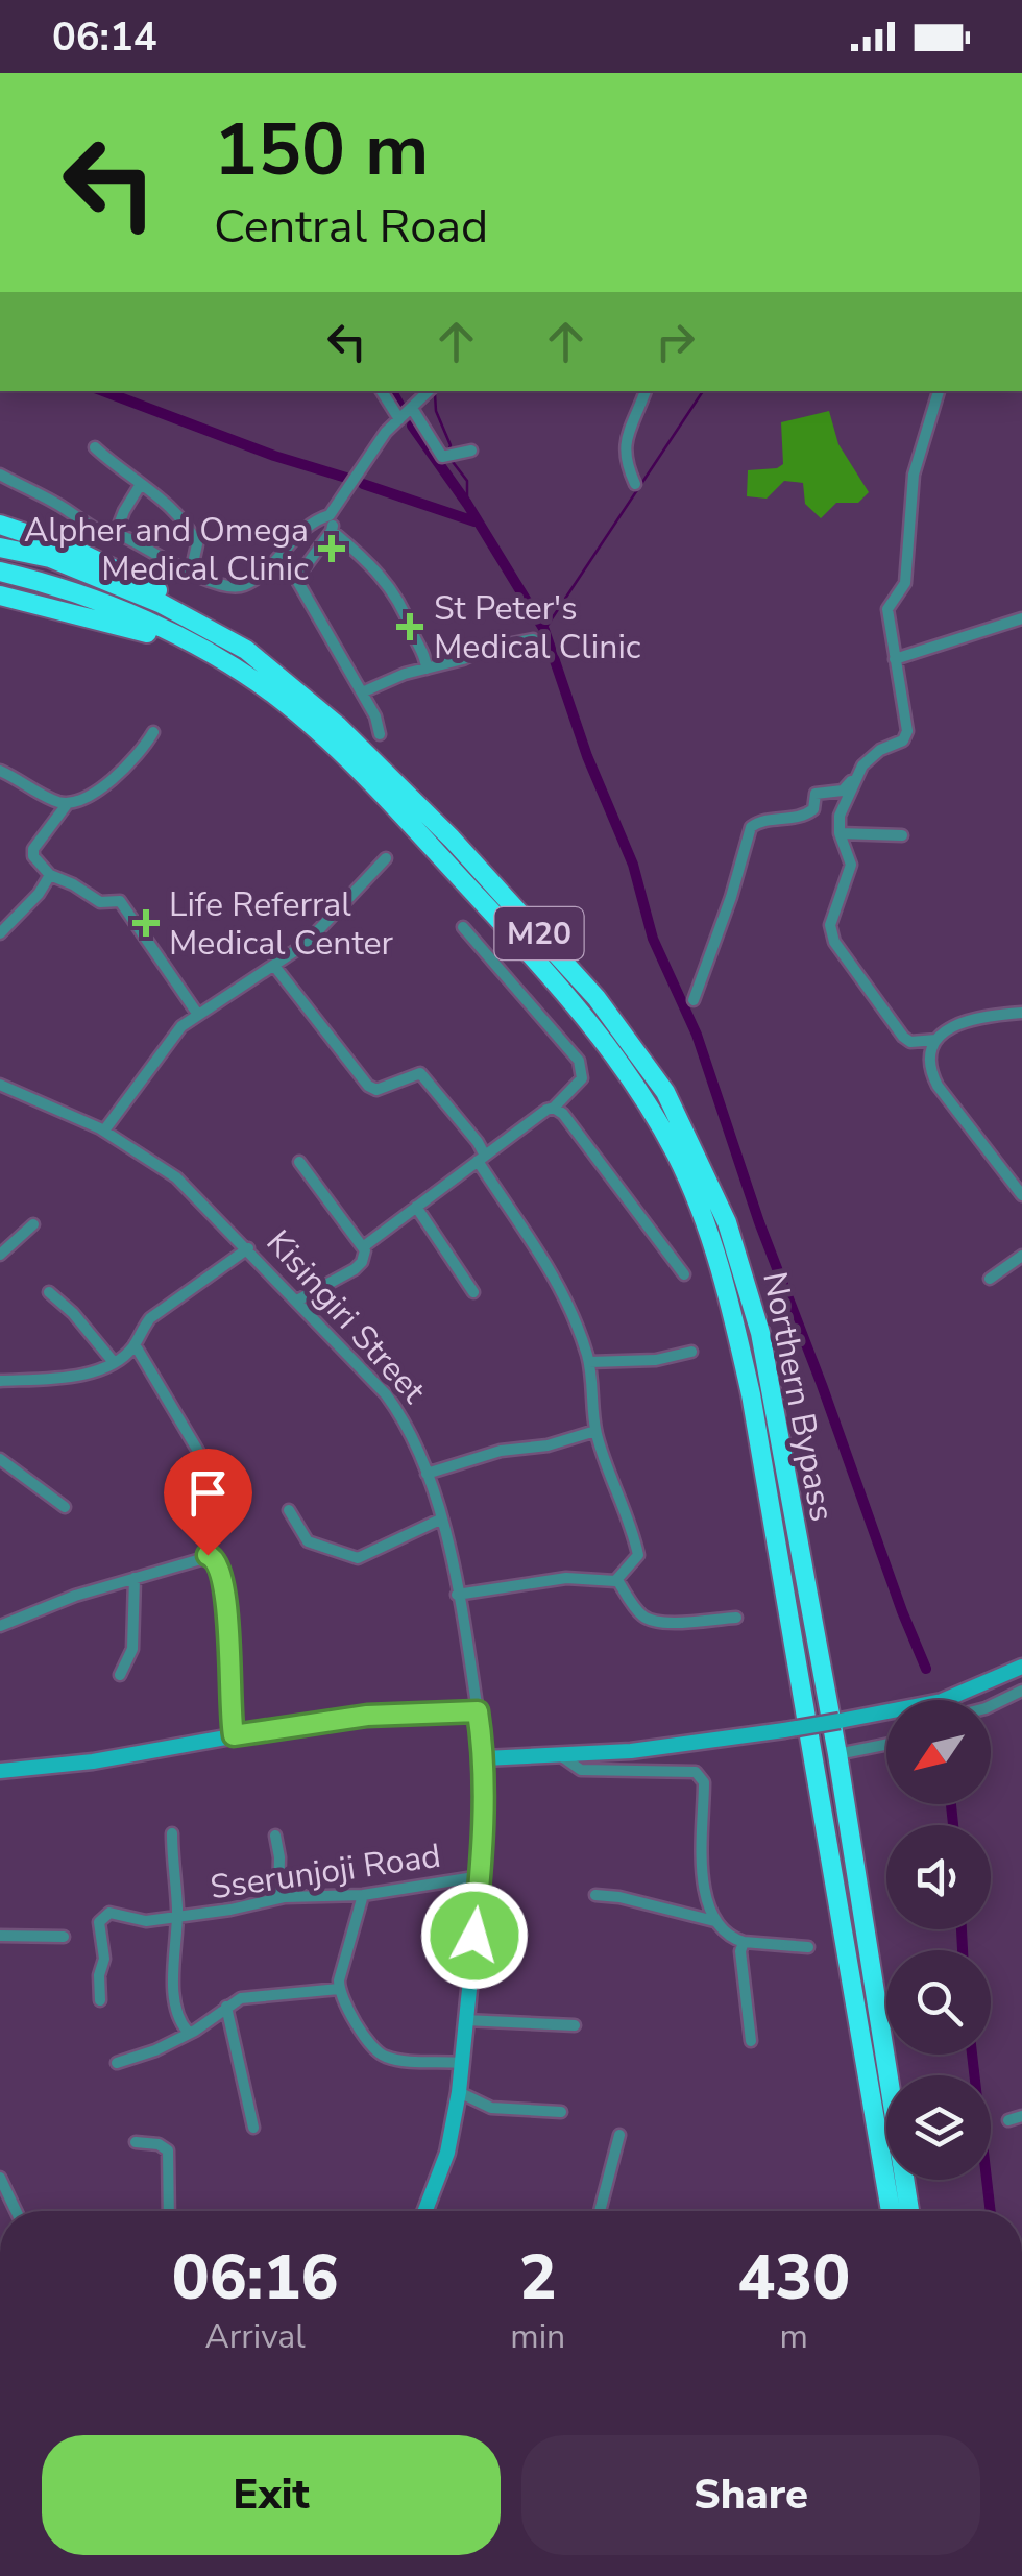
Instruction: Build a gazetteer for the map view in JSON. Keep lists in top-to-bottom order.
{
  "streets": {
    "highway": ["M20", "Northern Bypass"],
    "street": ["Kisingiri Street", "Sserunjoji Road"]
  },
  "places": {
    "health": ["Alpher and Omega Medical Clinic", "St Peter's Medical Clinic", "Life Referral Medical Center"]
  },
  "north": "bottom left",
  "page": {
    "status": "06:14",
    "turn": ["150 m", "Central Road"],
    "eta": [
      "06:16",
      "Arrival",
      "2",
      "min",
      "430",
      "m"
    ],
    "buttons": ["Exit", "Share"]
  }
}
